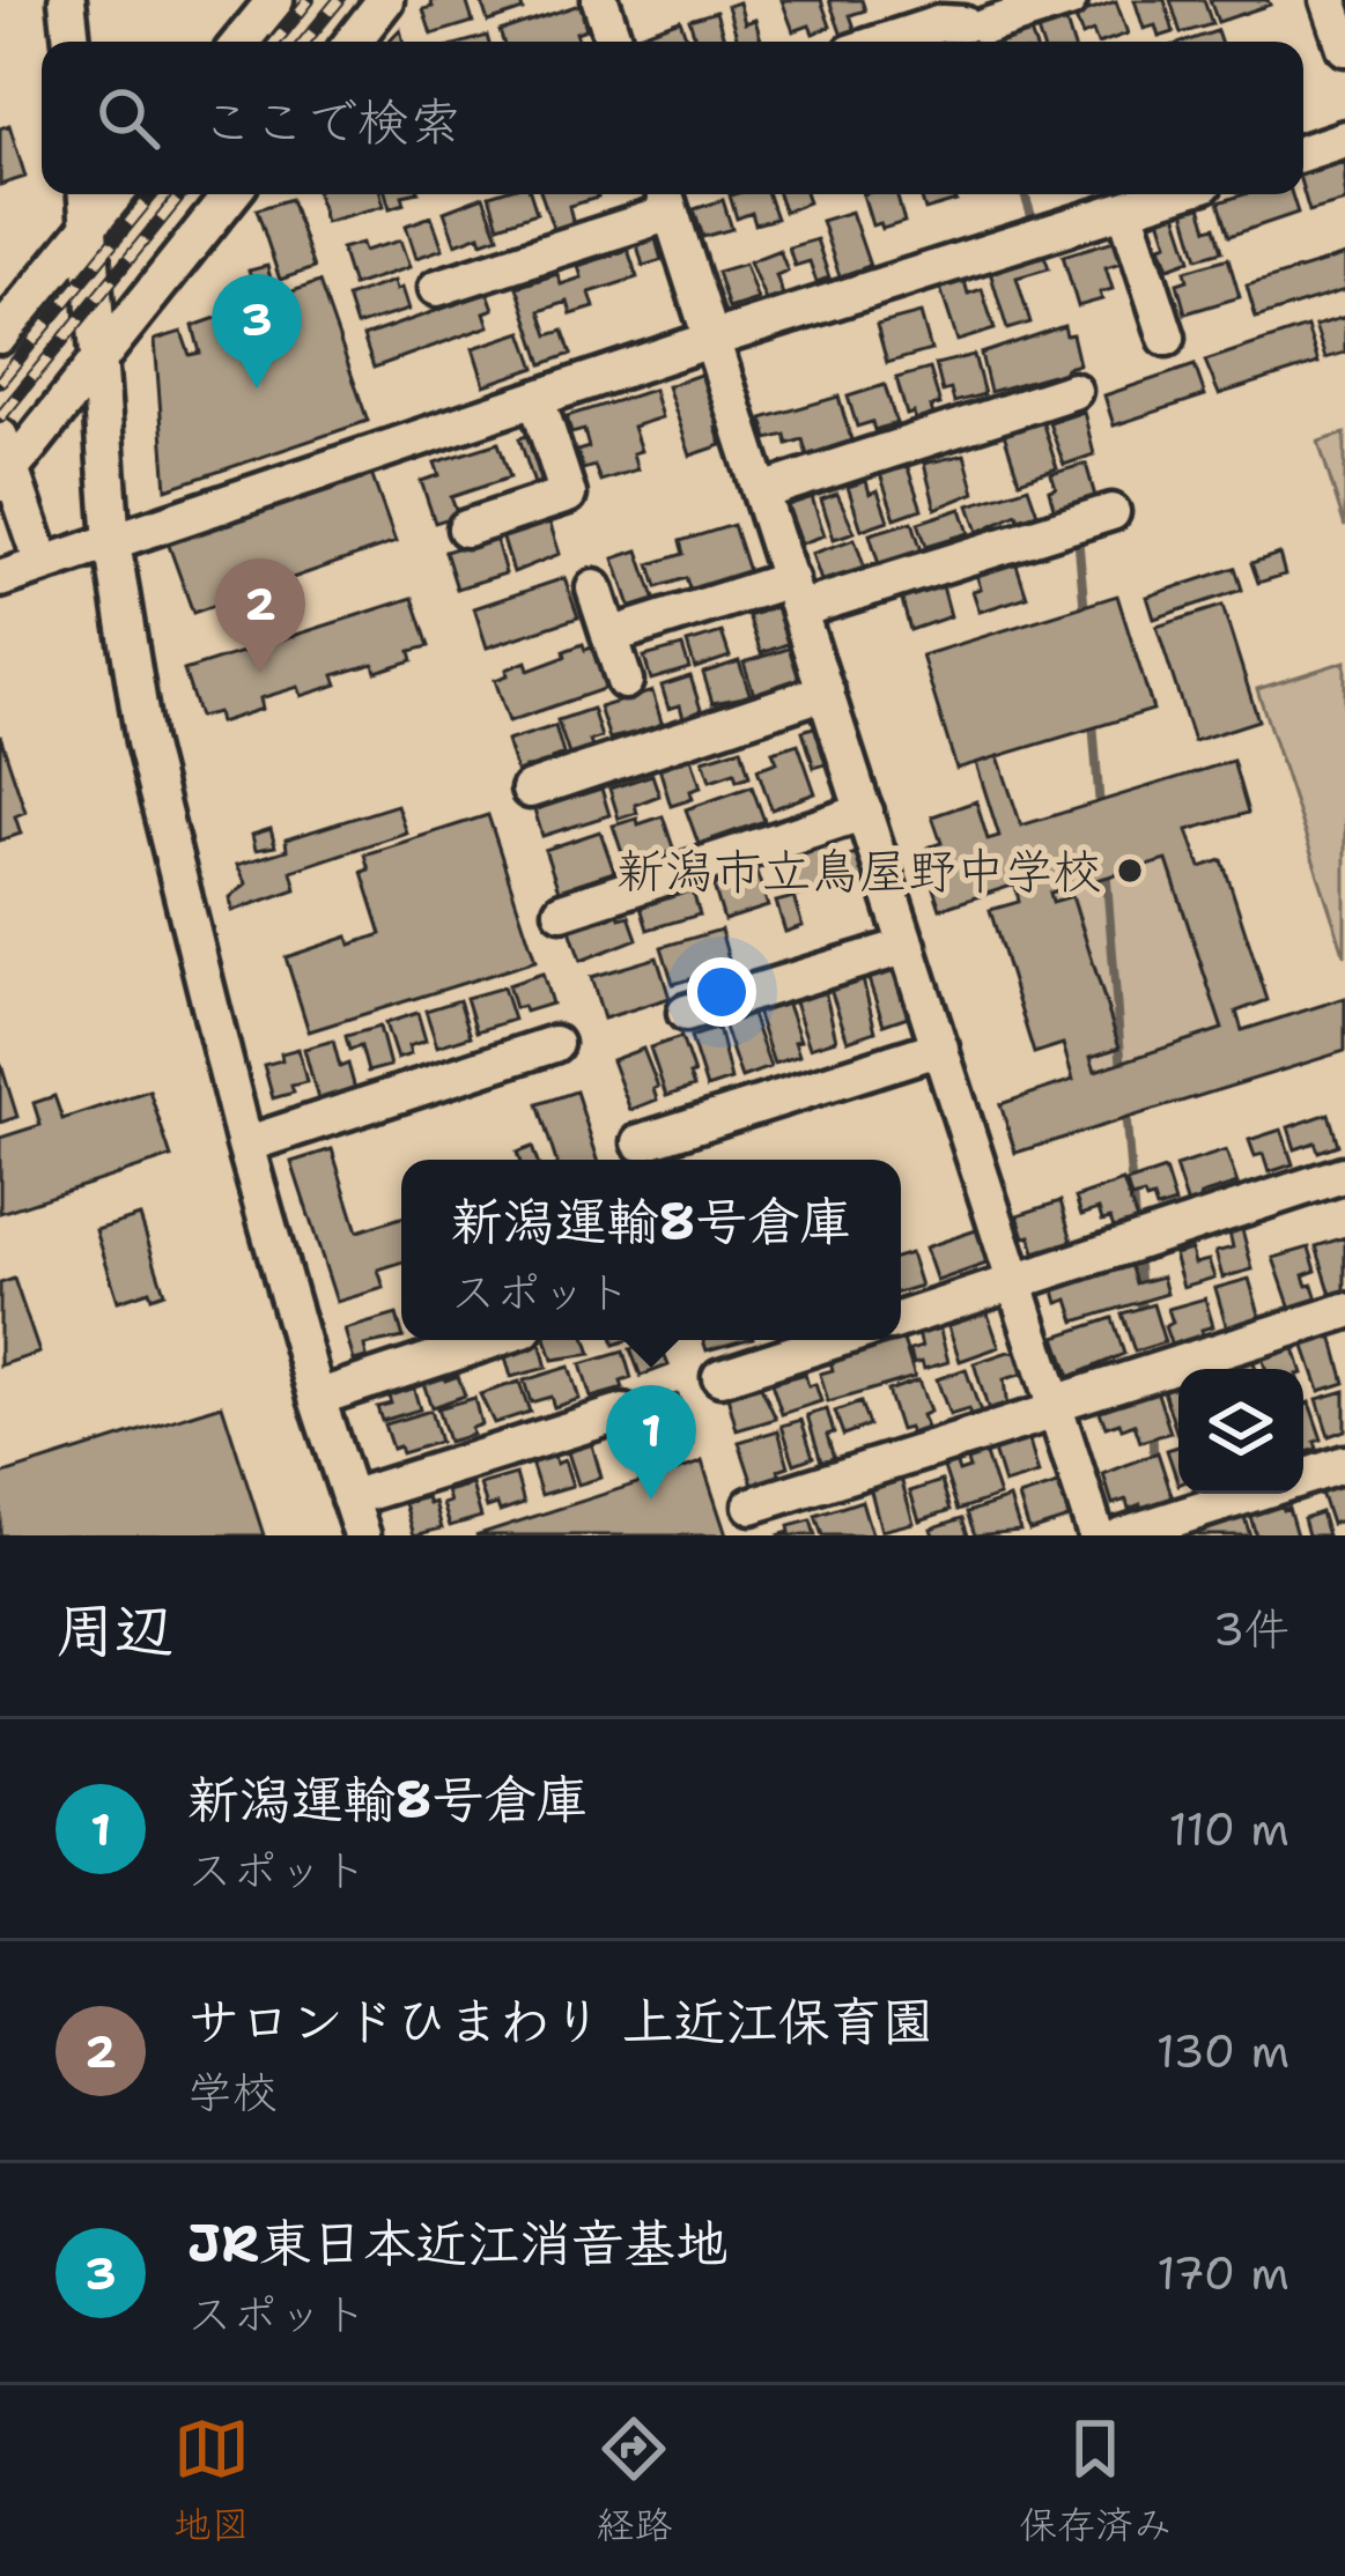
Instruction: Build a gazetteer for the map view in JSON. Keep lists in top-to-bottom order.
{
  "places": ["新潟市立鳥屋野中学校"],
  "page": {
    "search": "ここで検索",
    "pins": ["3", "2", "1"],
    "popup": ["新潟運輸8号倉庫", "スポット"],
    "heading": ["周辺", "3件"],
    "list": [
      {
        "mark": "1",
        "name": "新潟運輸8号倉庫",
        "note": "スポット",
        "value": "110 m"
      },
      {
        "mark": "2",
        "name": "サロンドひまわり 上近江保育園",
        "note": "学校",
        "value": "130 m"
      },
      {
        "mark": "3",
        "name": "JR東日本近江消音基地",
        "note": "スポット",
        "value": "170 m"
      }
    ],
    "nav": ["地図", "経路", "保存済み"]
  }
}
